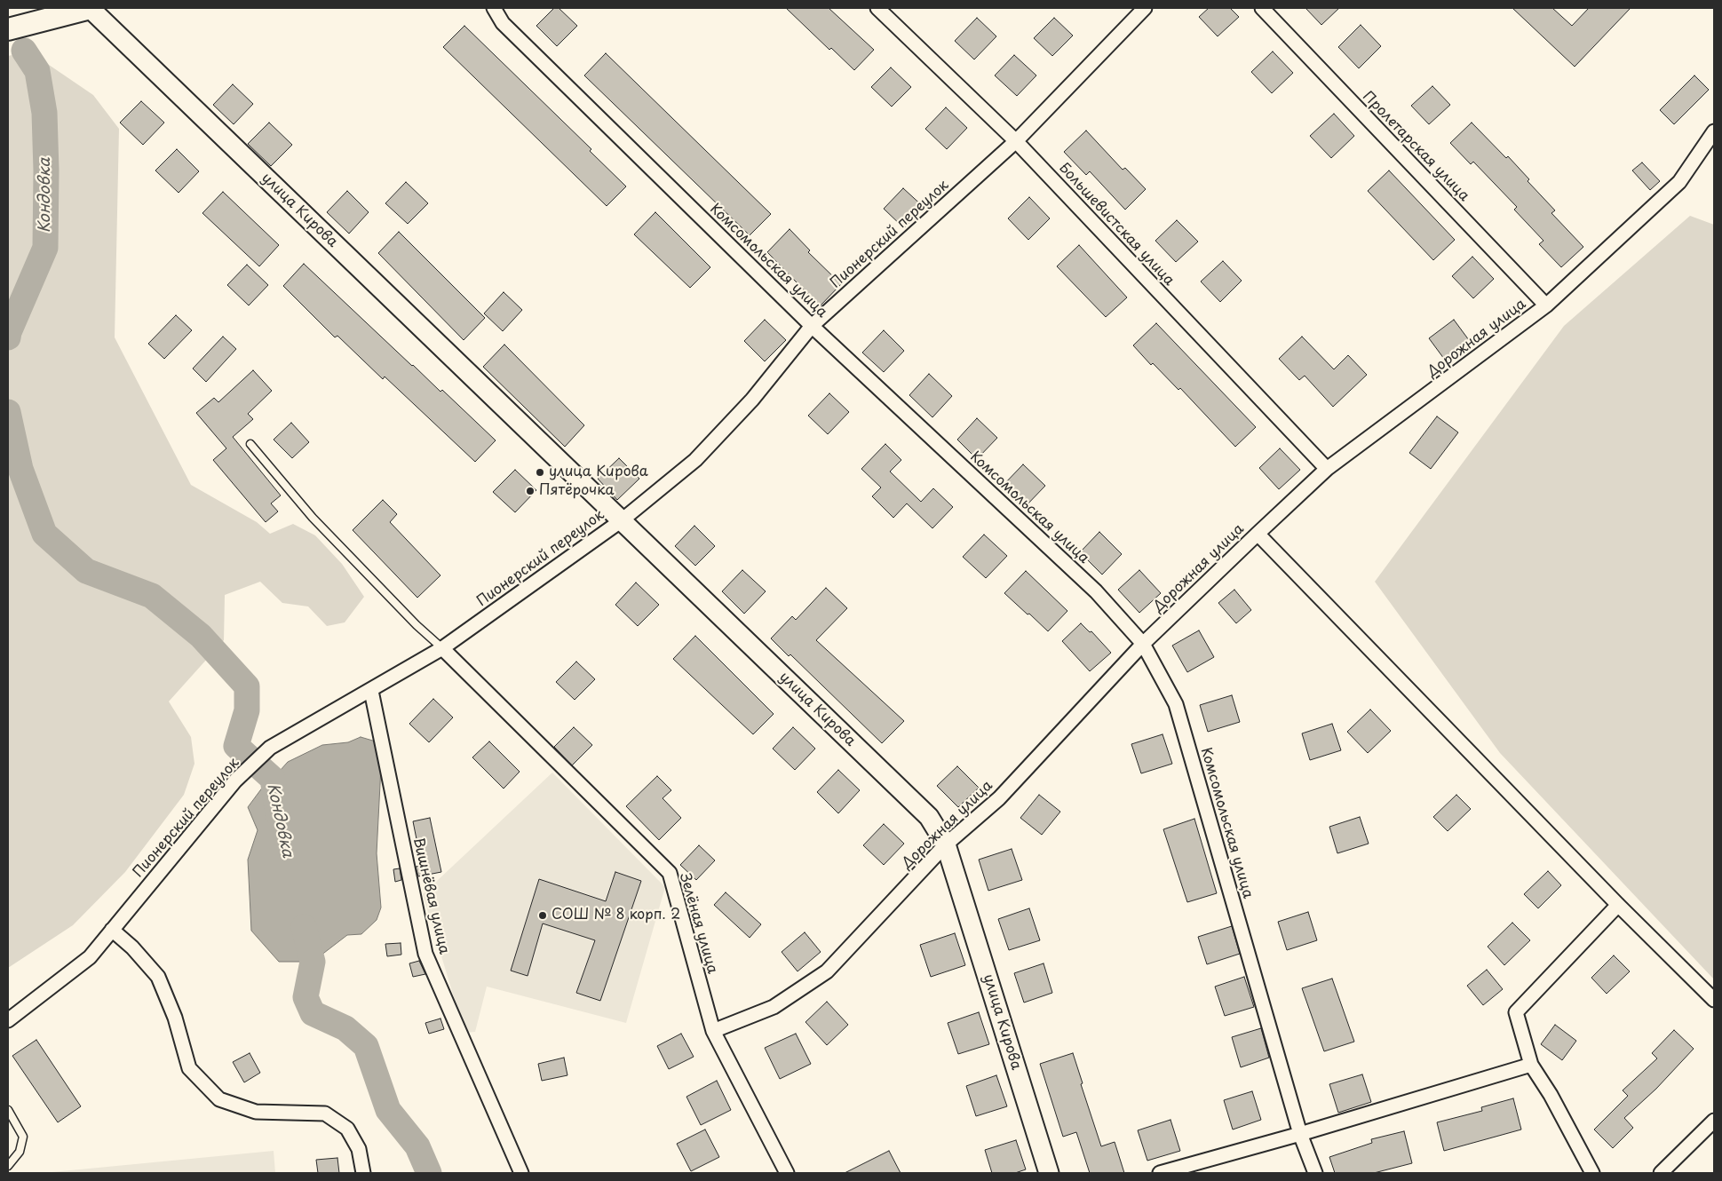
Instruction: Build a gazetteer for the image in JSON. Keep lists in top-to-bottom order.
{
  "streets": {
    "street": [
      "Пролетарская улица",
      "улица Кирова",
      "Большевистская улица",
      "Пионерский переулок",
      "Комсомольская улица",
      "Дорожная улица",
      "Вишнёвая улица",
      "Зелёная улица"
    ]
  },
  "crossings": [
    ["Пролетарская улица", "Дорожная улица"],
    ["улица Кирова", "Пионерский переулок"],
    ["улица Кирова", "Дорожная улица"],
    ["Большевистская улица", "Пионерский переулок"],
    ["Большевистская улица", "Дорожная улица"],
    ["Пионерский переулок", "Комсомольская улица"],
    ["Пионерский переулок", "Вишнёвая улица"],
    ["Пионерский переулок", "Зелёная улица"],
    ["Комсомольская улица", "Дорожная улица"],
    ["Дорожная улица", "Зелёная улица"]
  ],
  "water": ["Кондовка"],
  "places": ["улица Кирова", "Пятёрочка", "СОШ № 8 корп. 2"]
}
